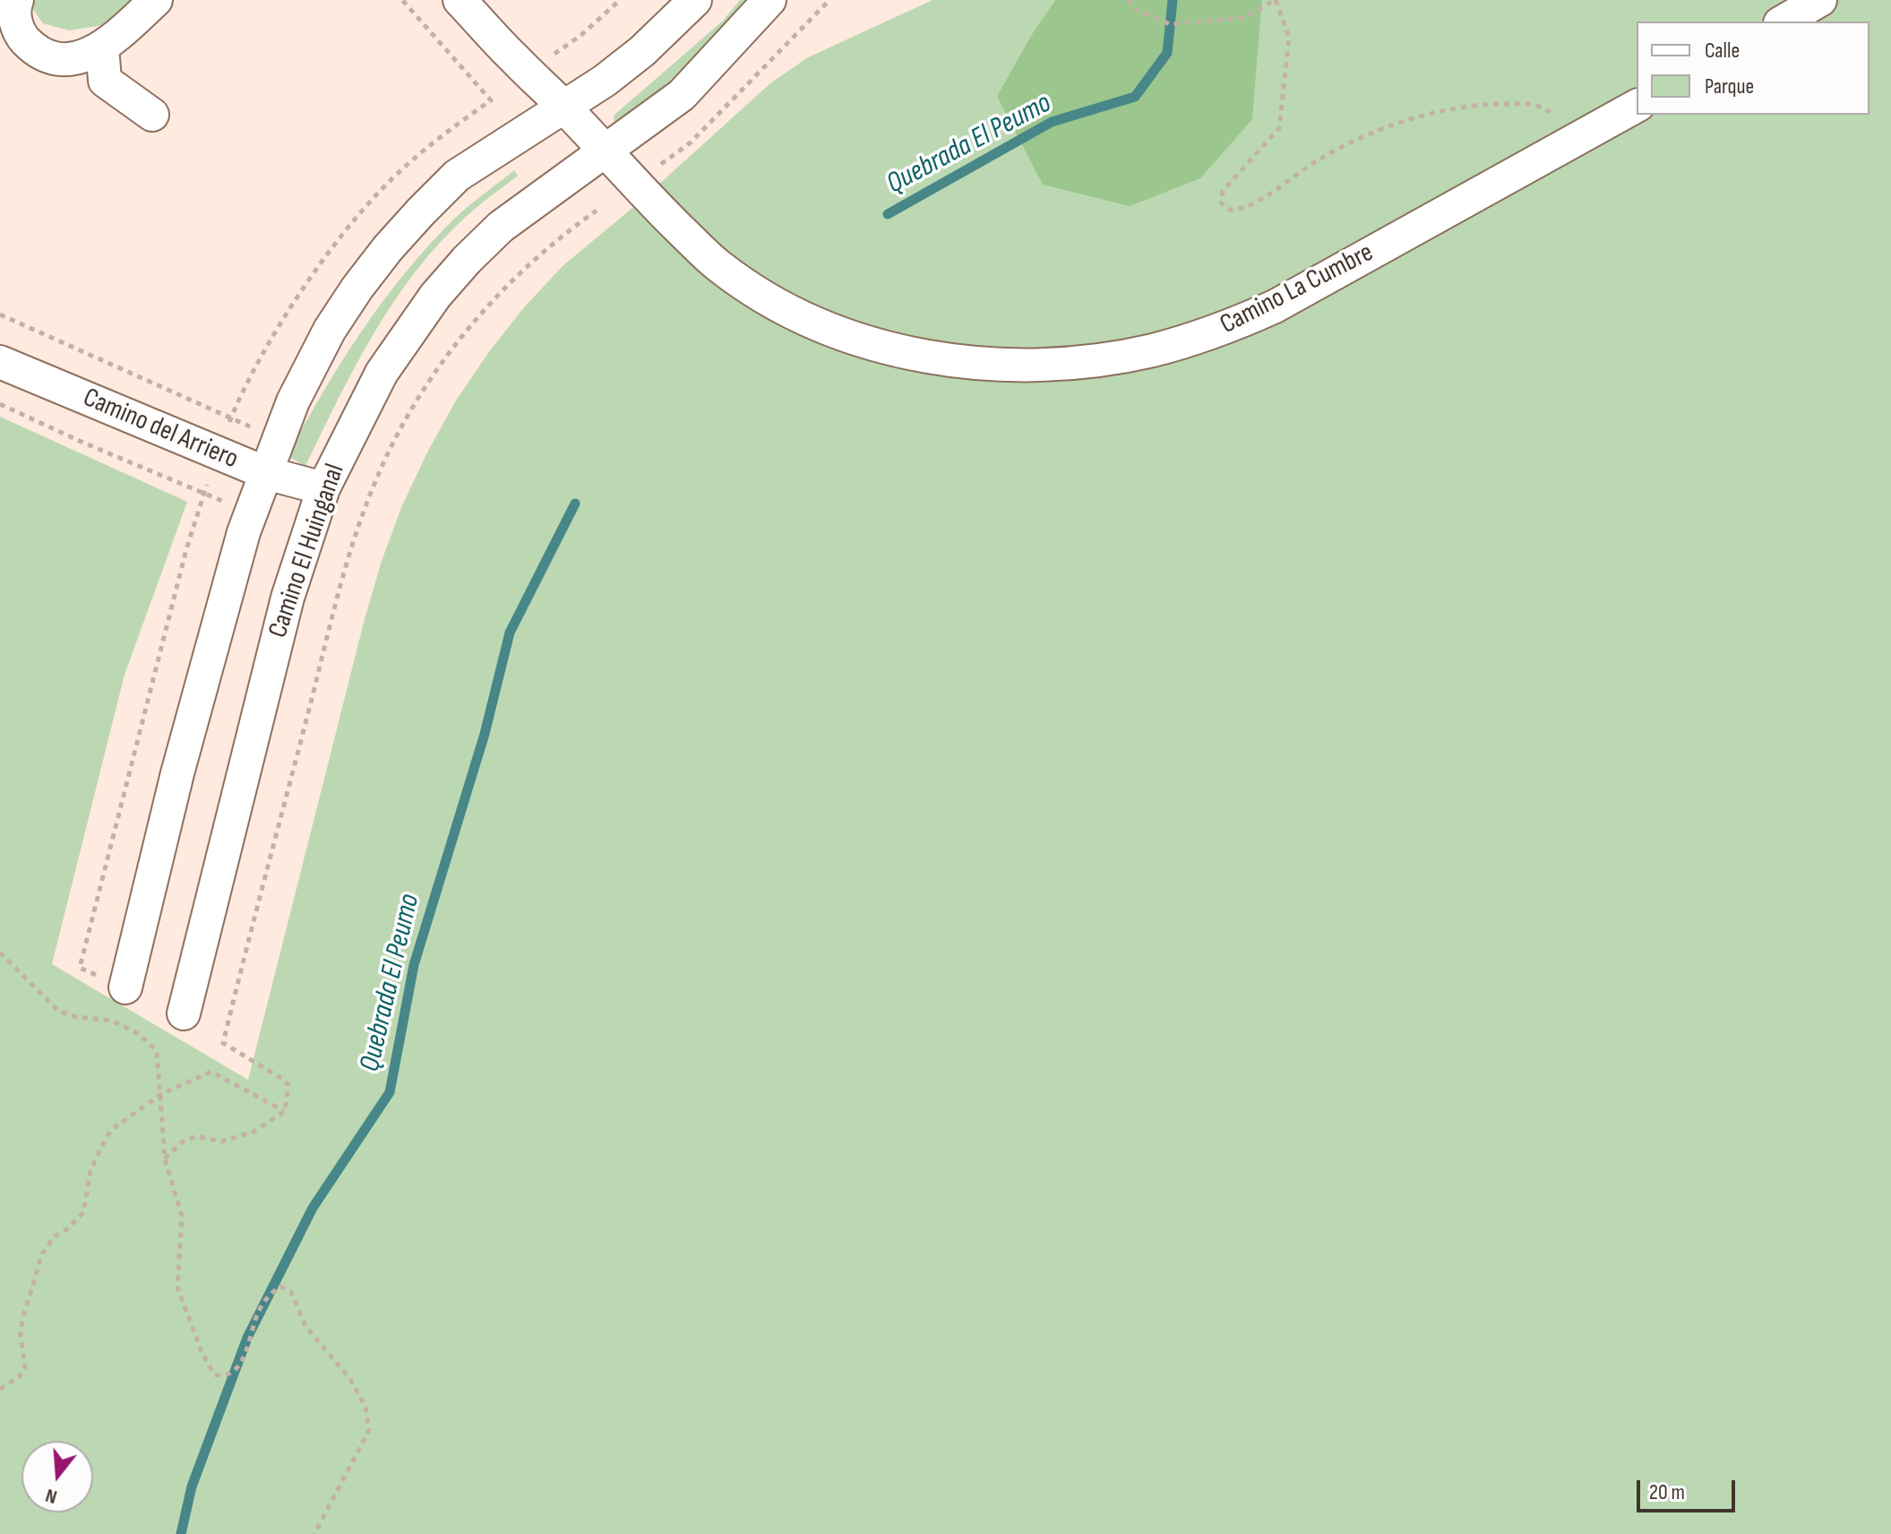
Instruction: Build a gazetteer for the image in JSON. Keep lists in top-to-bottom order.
{
  "streets": {
    "street": ["Camino La Cumbre", "Camino del Arriero", "Camino El Huinganal"]
  },
  "crossings": [
    ["Camino La Cumbre", "Camino El Huinganal"],
    ["Camino del Arriero", "Camino El Huinganal"]
  ],
  "water": ["Quebrada El Peumo"],
  "legend": ["Calle", "Parque"],
  "scale_bar": "20 m",
  "north": "bottom"
}
